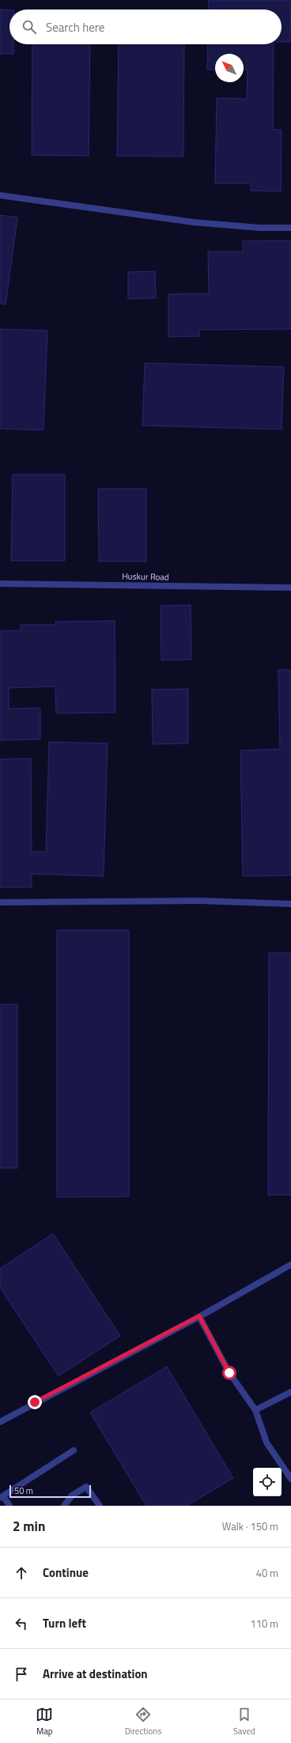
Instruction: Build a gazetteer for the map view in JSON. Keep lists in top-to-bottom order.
{
  "streets": {
    "street": ["Huskur Road"]
  },
  "scale_bar": "50 m",
  "north": "top left",
  "page": {
    "search": "Search here",
    "scale": "50 m",
    "heading": ["2 min", "Walk · 150 m"],
    "list": [
      ["Continue", "40 m"],
      ["Turn left", "110 m"],
      "Arrive at destination"
    ],
    "nav": ["Map", "Directions", "Saved"]
  }
}
